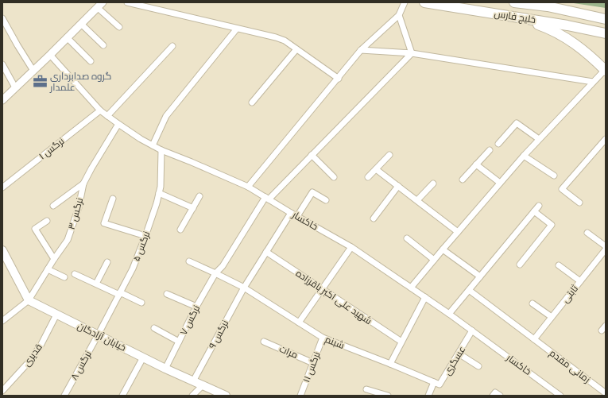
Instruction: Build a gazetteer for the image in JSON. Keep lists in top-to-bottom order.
{
  "streets": {
    "highway": ["خلیج فارس"],
    "main road": ["خیابان آزادگان"],
    "street": [
      "نرگس ۱",
      "نرگس ۳",
      "خاکسار",
      "نرگس ۵",
      "ثابتی",
      "شهید علی اکبر باقرزاده",
      "نرگس ۷",
      "نرگس ۹",
      "شبنم",
      "مرات",
      "قدیری",
      "عسگری",
      "نرگس ۸",
      "زمانی مقدم",
      "نرگس ۱۱"
    ]
  },
  "crossings": [
    ["نرگس ۱", "خاکسار"],
    ["نرگس ۳", "خاکسار"],
    ["نرگس ۳", "خیابان آزادگان"],
    ["خاکسار", "نرگس ۵"],
    ["خاکسار", "نرگس ۷"],
    ["خاکسار", "نرگس ۹"],
    ["خاکسار", "عسگری"],
    ["نرگس ۵", "خیابان آزادگان"],
    ["نرگس ۵", "نرگس ۸"],
    ["ثابتی", "زمانی مقدم"],
    ["شهید علی اکبر باقرزاده", "نرگس ۹"],
    ["نرگس ۷", "خیابان آزادگان"],
    ["نرگس ۷", "شبنم"],
    ["نرگس ۹", "خیابان آزادگان"],
    ["نرگس ۹", "شبنم"],
    ["خیابان آزادگان", "قدیری"],
    ["خیابان آزادگان", "نرگس ۸"],
    ["شبنم", "عسگری"],
    ["شبنم", "نرگس ۱۱"],
    ["مرات", "نرگس ۱۱"]
  ],
  "places": {
    "office": ["گروه صدابرداری علمدار"]
  }
}
